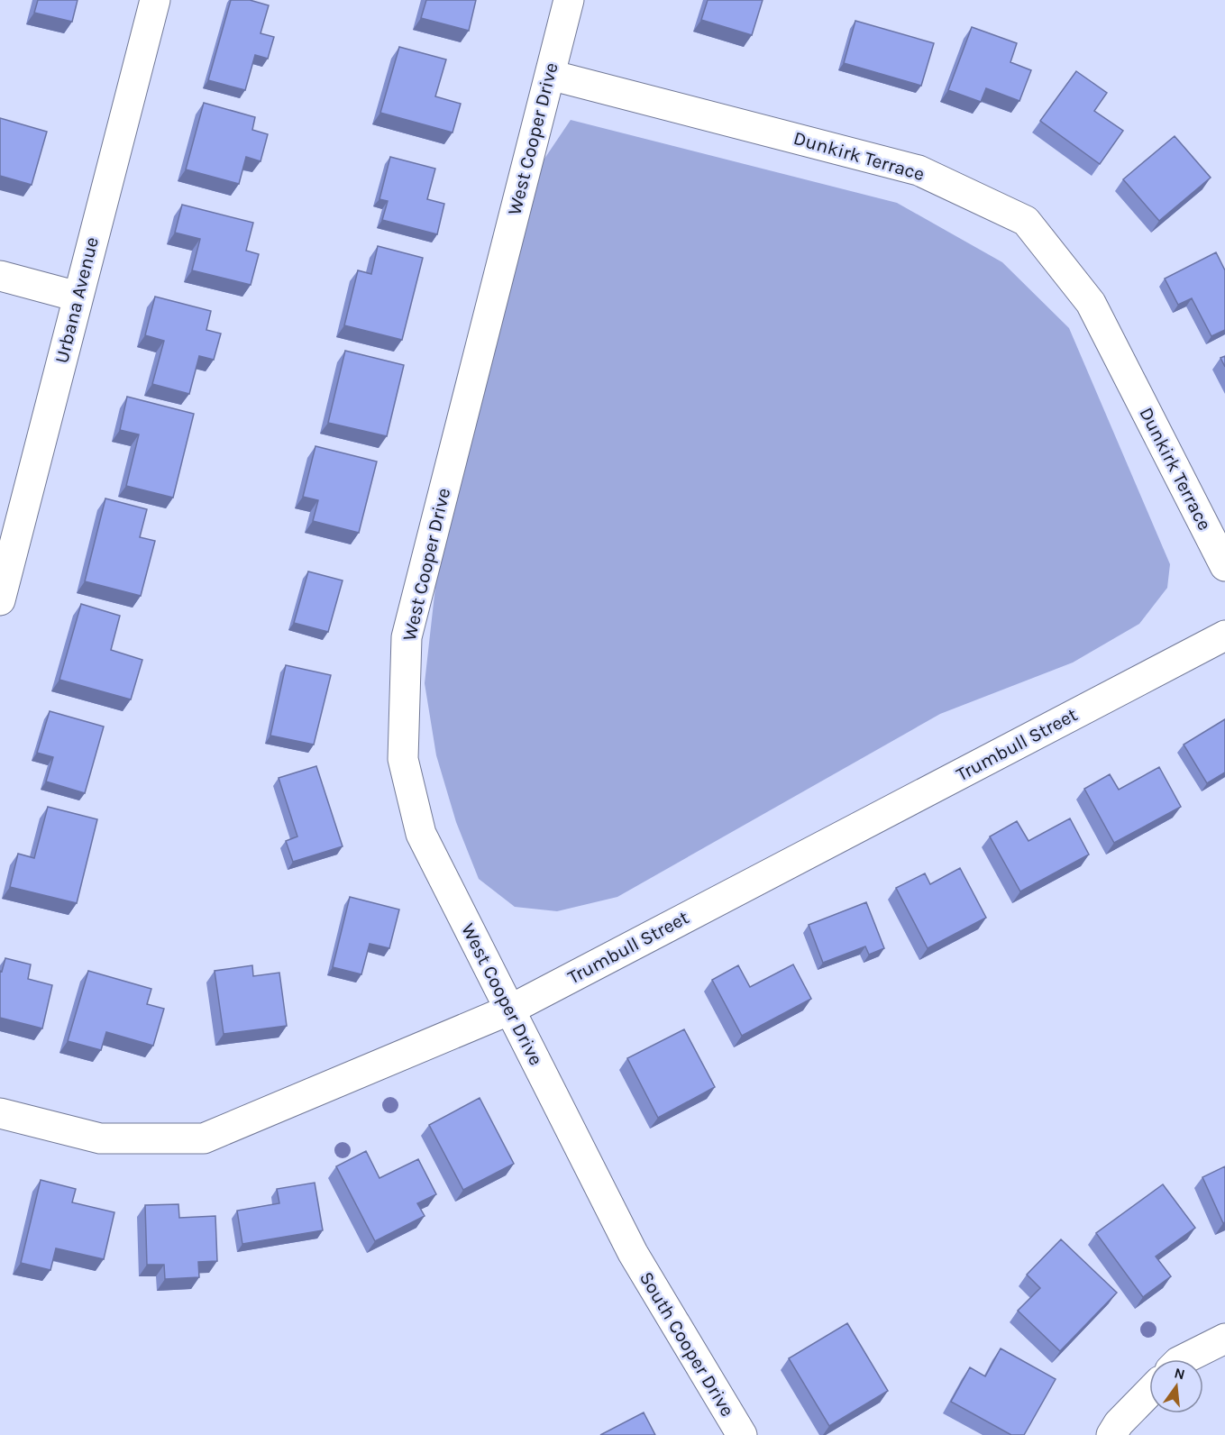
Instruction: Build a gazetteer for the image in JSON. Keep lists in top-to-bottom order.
{
  "streets": {
    "street": [
      "West Cooper Drive",
      "Dunkirk Terrace",
      "Urbana Avenue",
      "Trumbull Street",
      "South Cooper Drive"
    ]
  },
  "crossings": [
    ["West Cooper Drive", "Dunkirk Terrace"],
    ["West Cooper Drive", "Trumbull Street"],
    ["West Cooper Drive", "South Cooper Drive"]
  ],
  "north": "top"
}
